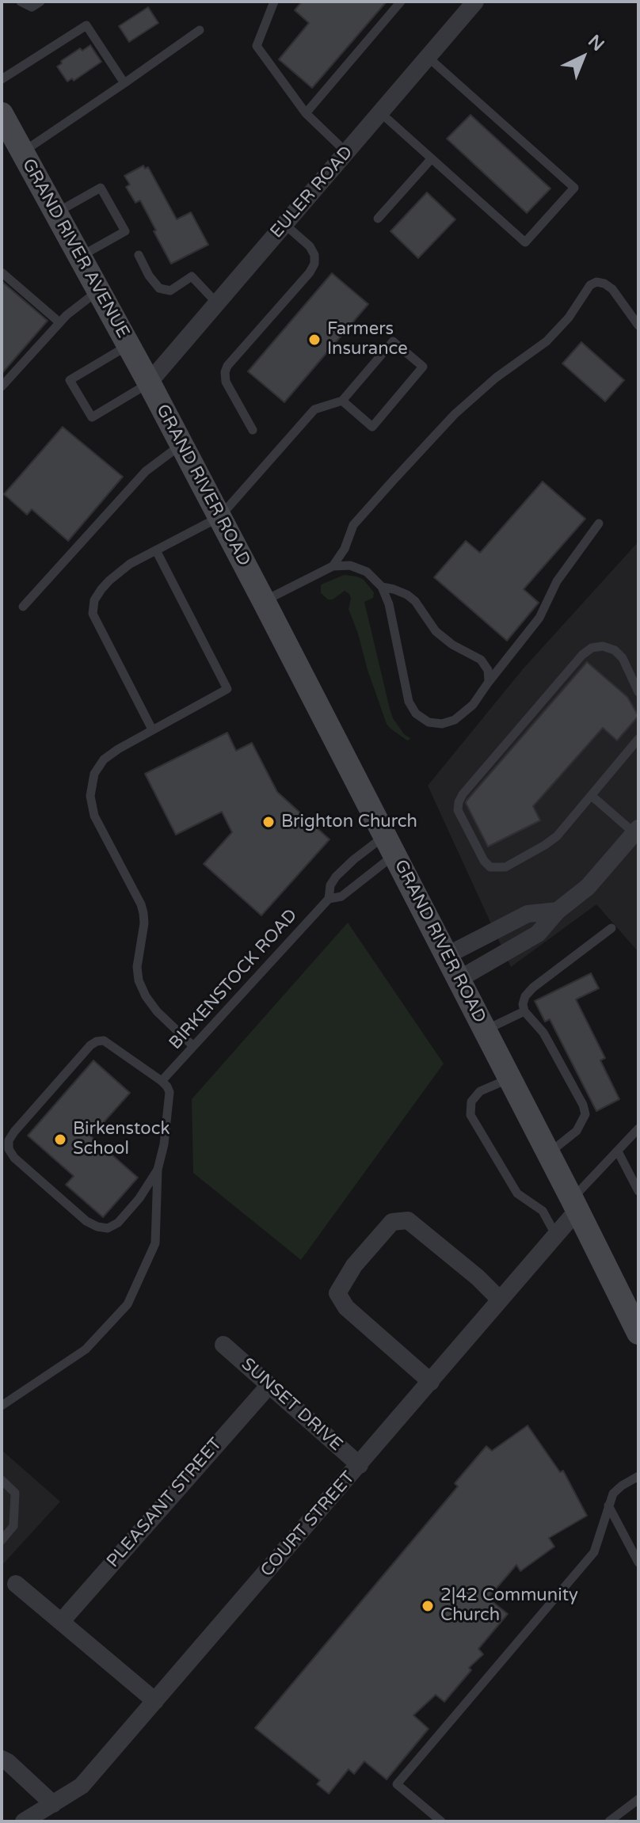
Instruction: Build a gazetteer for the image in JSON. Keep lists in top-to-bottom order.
{
  "streets": {
    "main road": ["GRAND RIVER AVENUE", "GRAND RIVER ROAD"],
    "street": [
      "EULER ROAD",
      "SUNSET DRIVE",
      "PLEASANT STREET",
      "COURT STREET"
    ],
    "lane": ["BIRKENSTOCK ROAD"]
  },
  "crossings": [
    ["EULER ROAD", "GRAND RIVER AVENUE"],
    ["EULER ROAD", "GRAND RIVER ROAD"],
    ["GRAND RIVER AVENUE", "GRAND RIVER ROAD"],
    ["GRAND RIVER ROAD", "BIRKENSTOCK ROAD"],
    ["GRAND RIVER ROAD", "COURT STREET"],
    ["SUNSET DRIVE", "PLEASANT STREET"],
    ["SUNSET DRIVE", "COURT STREET"]
  ],
  "places": [
    "Farmers Insurance",
    "Brighton Church",
    "Birkenstock School",
    "2|42 Community Church"
  ],
  "north": "top right"
}
